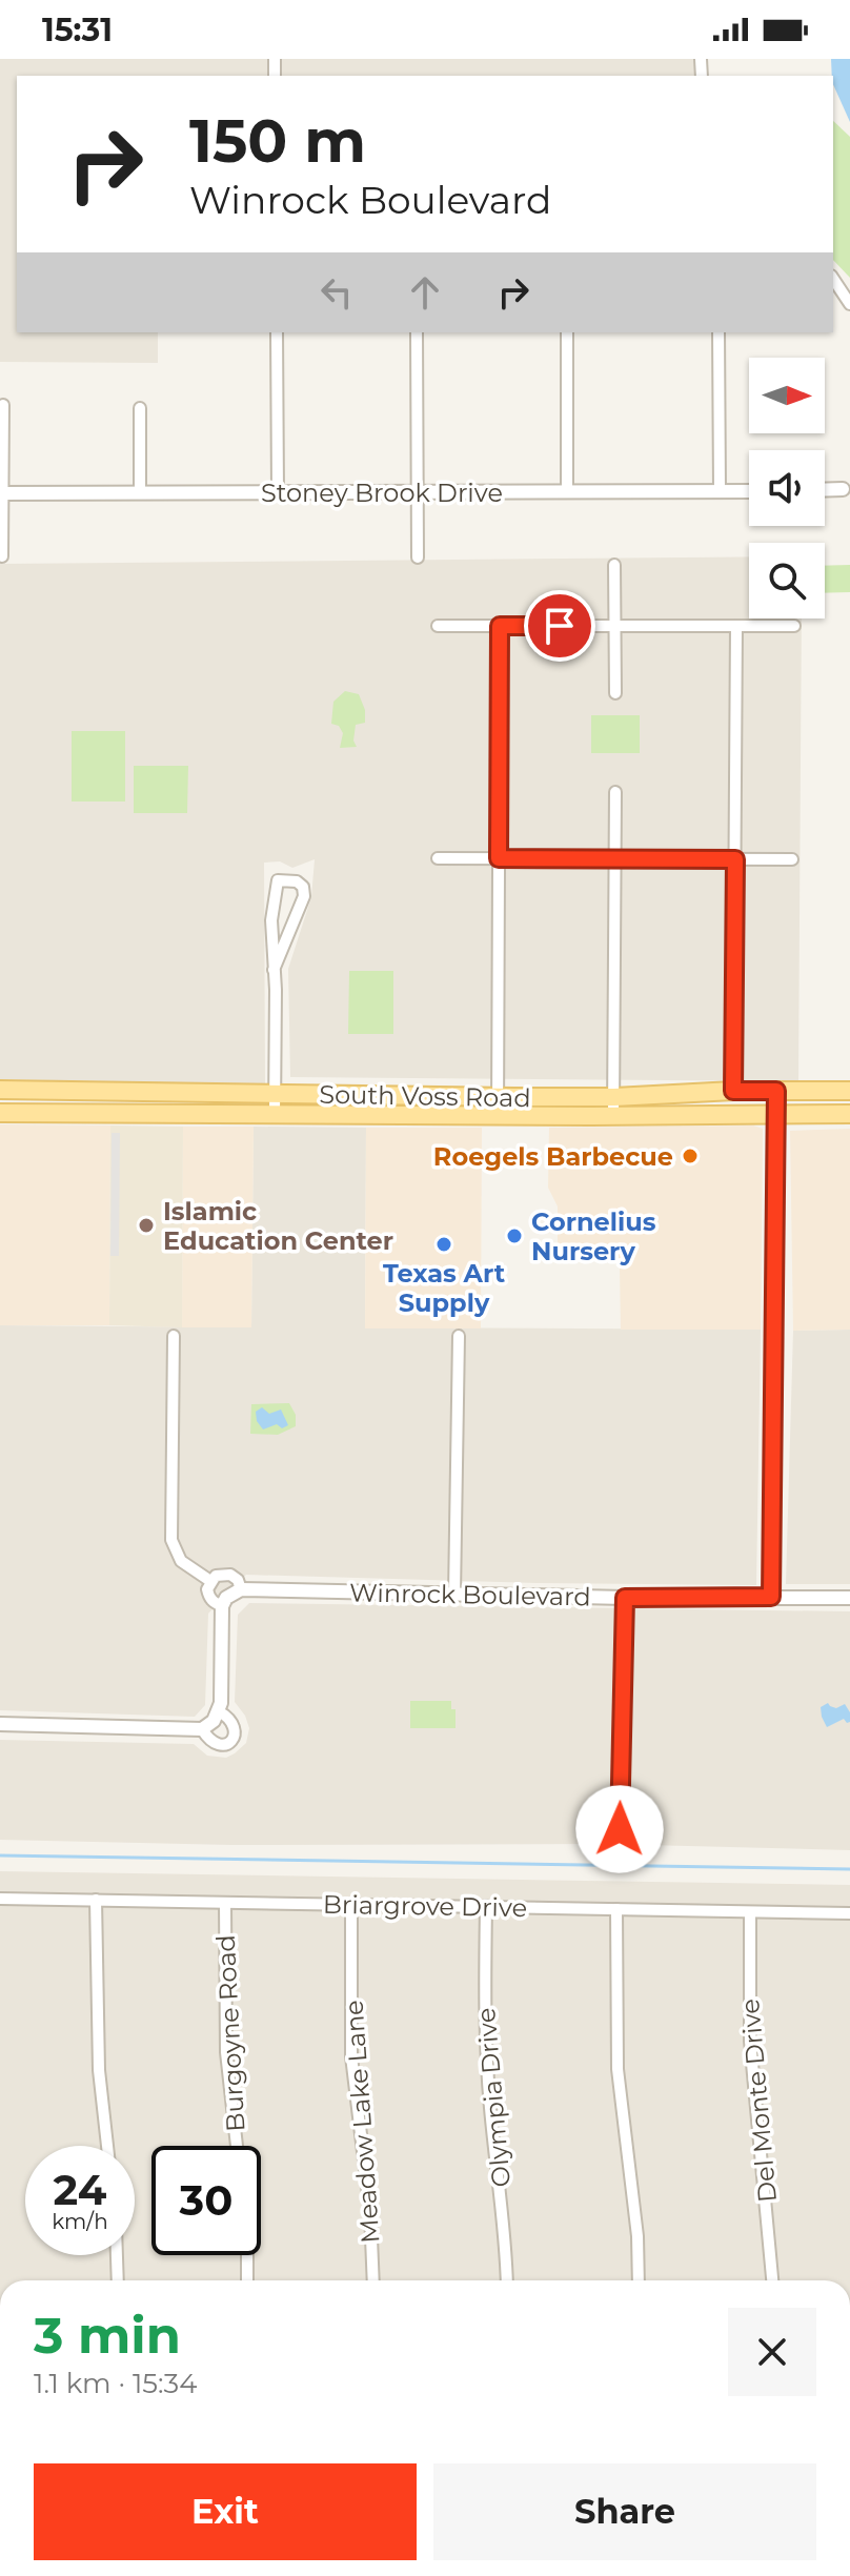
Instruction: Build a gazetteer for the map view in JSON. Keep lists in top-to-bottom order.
{
  "streets": {
    "main road": ["South Voss Road"],
    "street": [
      "Stoney Brook Drive",
      "Winrock Boulevard",
      "Briargrove Drive",
      "Burgoyne Road",
      "Olympia Drive",
      "Del Monte Drive",
      "Meadow Lake Lane"
    ]
  },
  "crossings": [
    ["Briargrove Drive", "Burgoyne Road"],
    ["Briargrove Drive", "Olympia Drive"],
    ["Briargrove Drive", "Del Monte Drive"],
    ["Briargrove Drive", "Meadow Lake Lane"]
  ],
  "places": [
    "Roegels Barbecue",
    "Islamic Education Center",
    "Cornelius Nursery",
    "Texas Art Supply"
  ],
  "north": "right",
  "page": {
    "status": "15:31",
    "turn": ["150 m", "Winrock Boulevard"],
    "speed": "24 km/h",
    "limit": "30",
    "heading": ["3 min", "1.1 km · 15:34"],
    "buttons": ["Exit", "Share"]
  }
}
